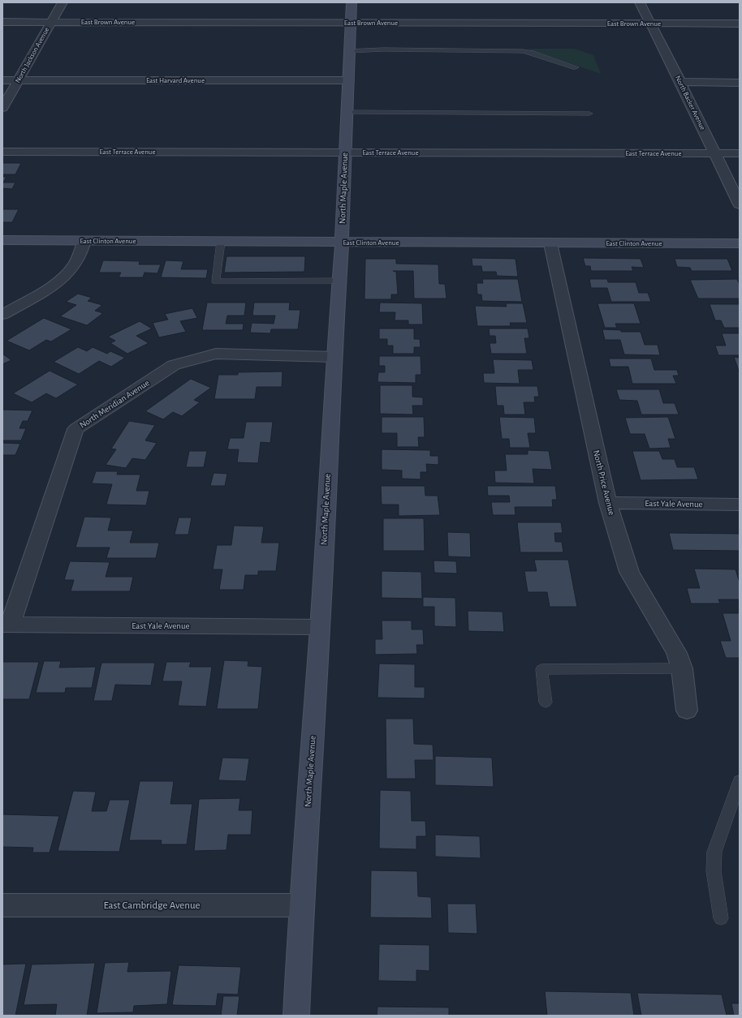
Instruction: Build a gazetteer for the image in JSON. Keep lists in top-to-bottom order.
{
  "streets": {
    "street": [
      "East Brown Avenue",
      "North Jackson Avenue",
      "East Harvard Avenue",
      "North Backer Avenue",
      "East Terrace Avenue",
      "North Maple Avenue",
      "East Clinton Avenue",
      "North Meridian Avenue",
      "North Price Avenue",
      "East Yale Avenue",
      "East Cambridge Avenue"
    ]
  },
  "crossings": [
    ["East Brown Avenue", "North Jackson Avenue"],
    ["East Brown Avenue", "North Backer Avenue"],
    ["East Brown Avenue", "North Maple Avenue"],
    ["North Jackson Avenue", "East Harvard Avenue"],
    ["East Harvard Avenue", "North Maple Avenue"],
    ["North Backer Avenue", "East Terrace Avenue"],
    ["East Terrace Avenue", "North Maple Avenue"],
    ["North Maple Avenue", "East Clinton Avenue"],
    ["North Maple Avenue", "North Meridian Avenue"],
    ["North Maple Avenue", "East Yale Avenue"],
    ["North Maple Avenue", "East Cambridge Avenue"],
    ["East Clinton Avenue", "North Price Avenue"],
    ["North Meridian Avenue", "East Yale Avenue"],
    ["North Price Avenue", "East Yale Avenue"]
  ]
}
